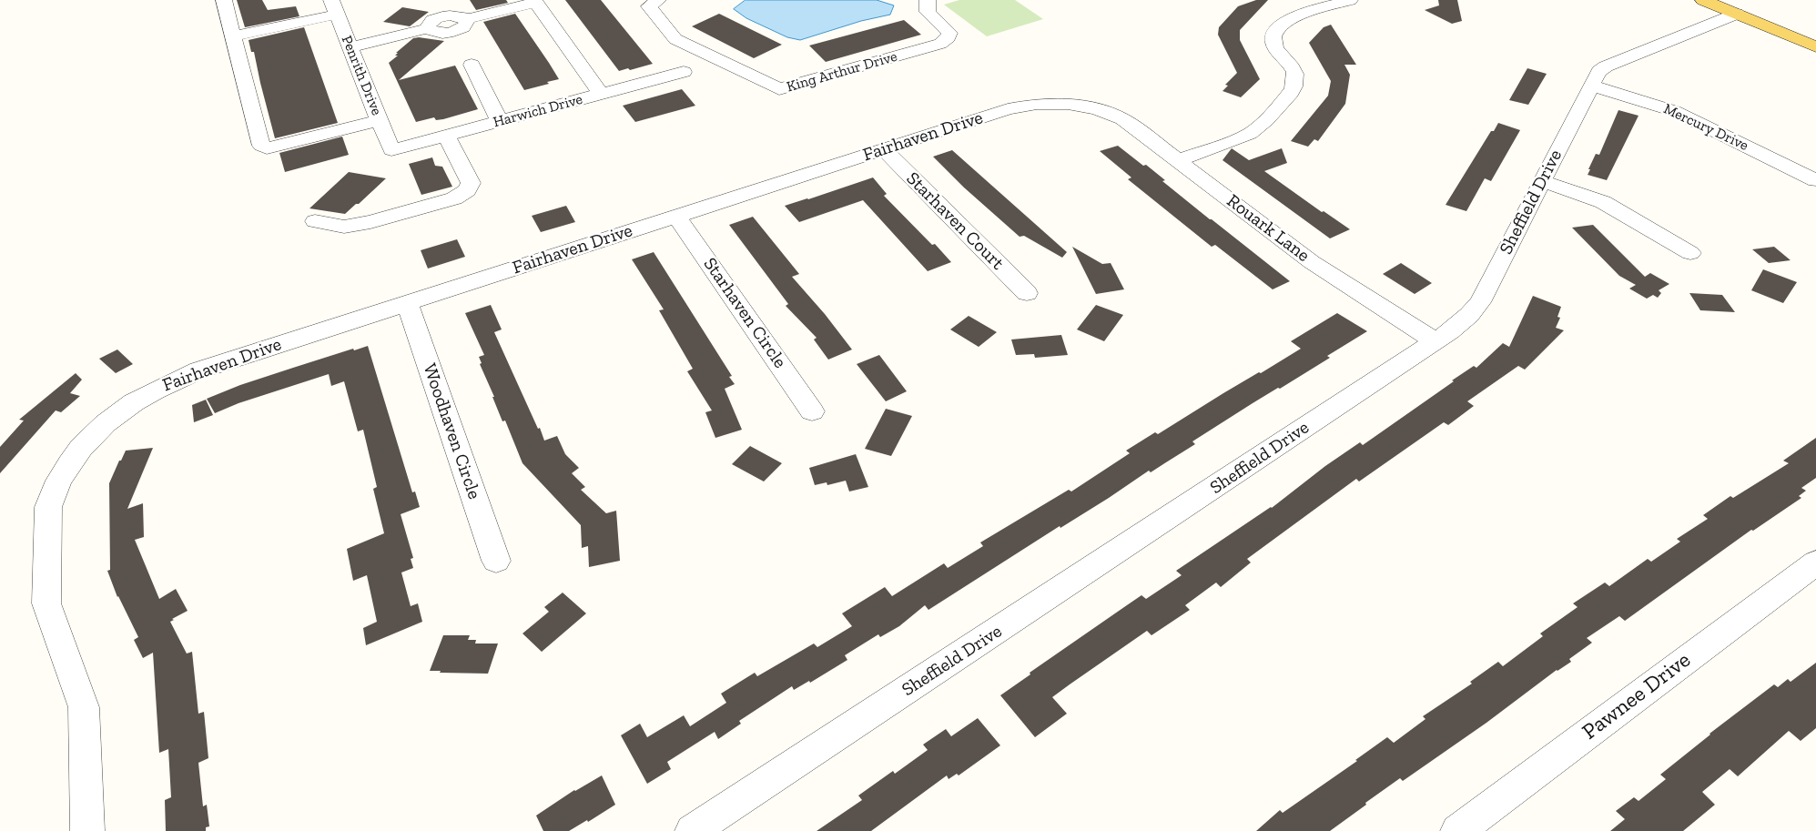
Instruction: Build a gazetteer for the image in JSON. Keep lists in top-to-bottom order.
{
  "streets": {
    "street": [
      "King Arthur Drive",
      "Penrith Drive",
      "Harwich Drive",
      "Mercury Drive",
      "Fairhaven Drive",
      "Sheffield Drive",
      "Starhaven Court",
      "Rouark Lane",
      "Starhaven Circle",
      "Woodhaven Circle",
      "Pawnee Drive"
    ]
  },
  "crossings": [
    ["Penrith Drive", "Harwich Drive"],
    ["Mercury Drive", "Sheffield Drive"],
    ["Fairhaven Drive", "Starhaven Court"],
    ["Fairhaven Drive", "Rouark Lane"],
    ["Fairhaven Drive", "Starhaven Circle"],
    ["Fairhaven Drive", "Woodhaven Circle"],
    ["Sheffield Drive", "Rouark Lane"]
  ]
}
